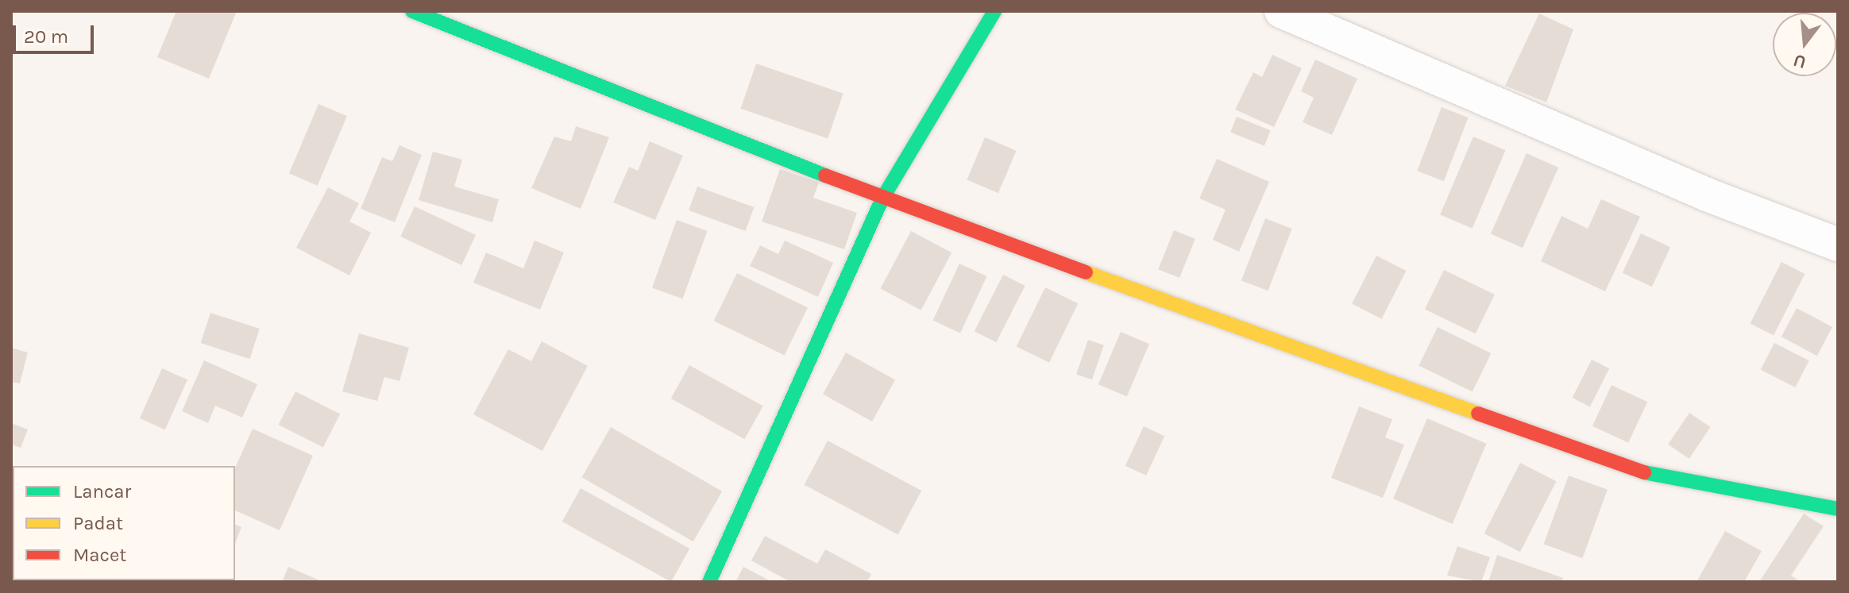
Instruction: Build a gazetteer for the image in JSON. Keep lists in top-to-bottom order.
{
  "legend": ["Lancar", "Padat", "Macet"],
  "scale_bar": "20 m",
  "north": "bottom"
}
